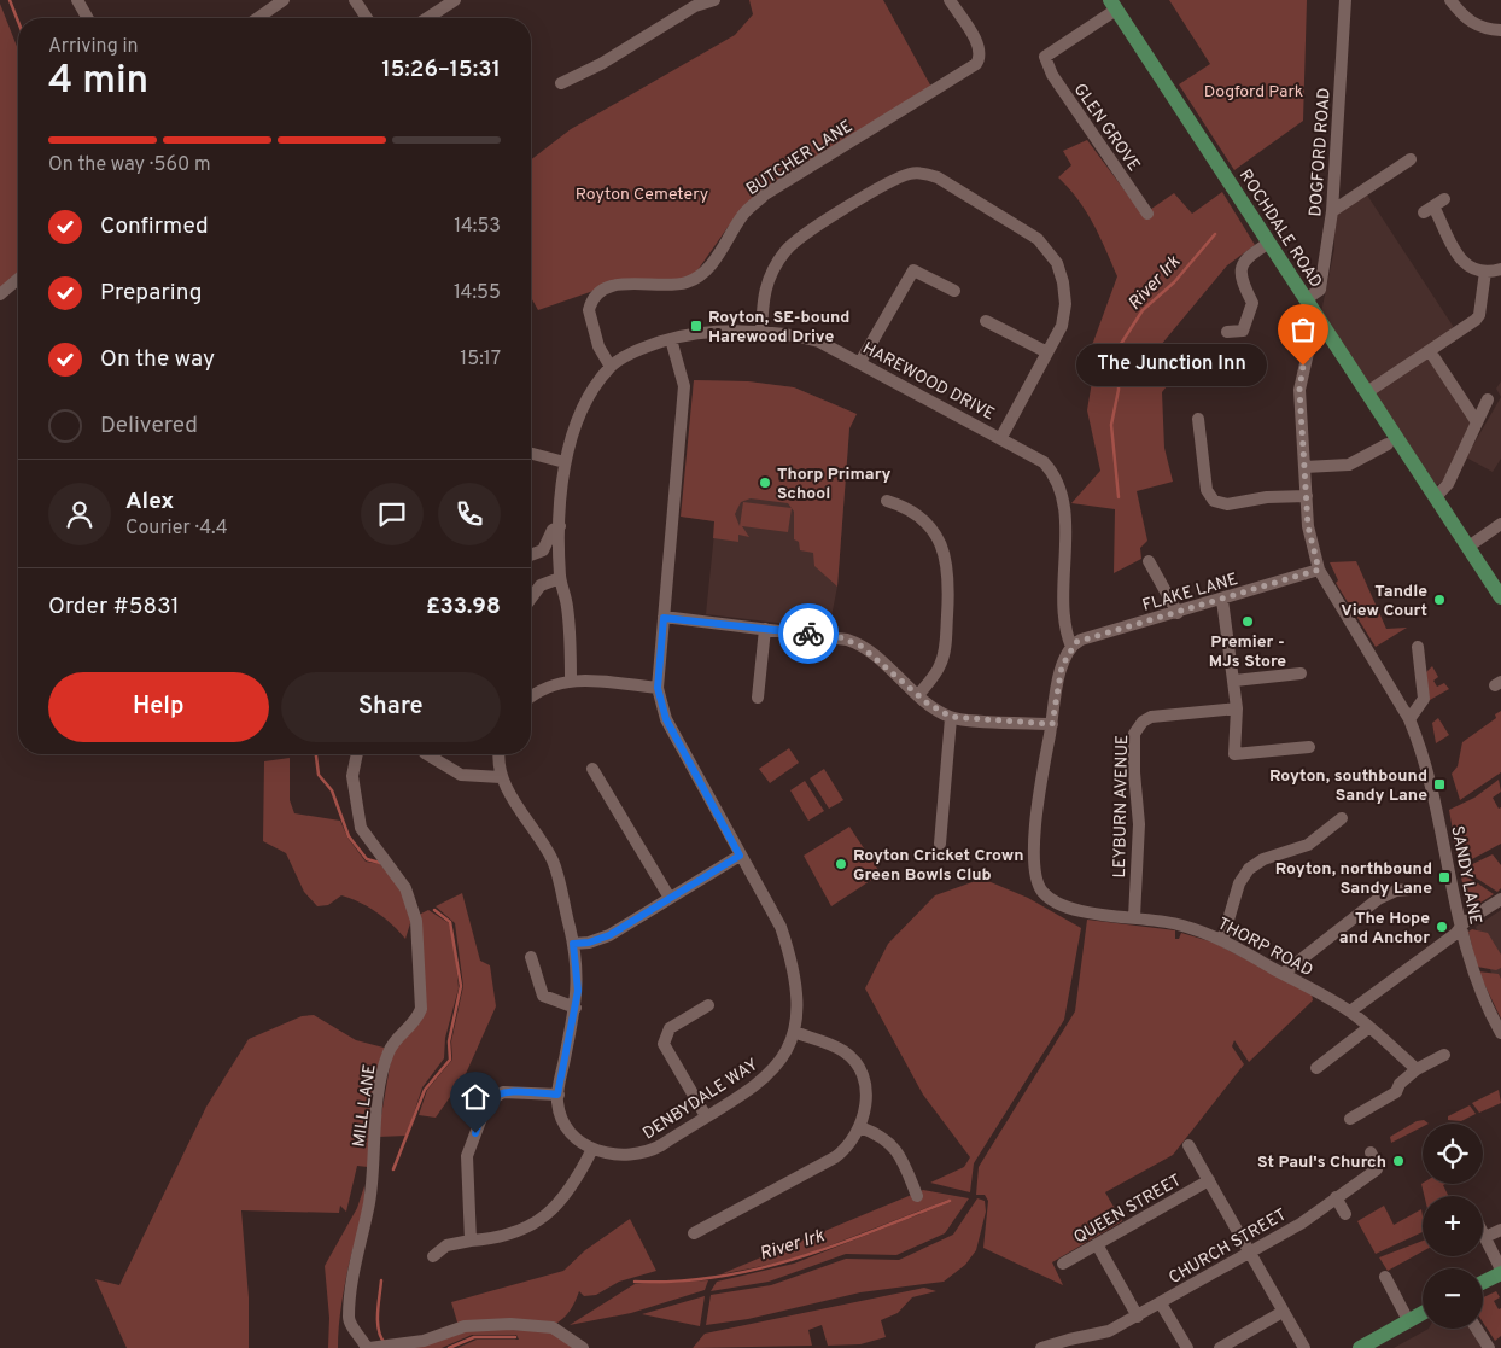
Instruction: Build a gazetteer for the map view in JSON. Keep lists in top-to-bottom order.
{
  "streets": {
    "main road": ["ROCHDALE ROAD"],
    "street": [
      "GLEN GROVE",
      "DOGFORD ROAD",
      "BUTCHER LANE",
      "HAREWOOD DRIVE",
      "FLAKE LANE",
      "LEYBURN AVENUE",
      "SANDY LANE",
      "THORP ROAD",
      "DENBYDALE WAY",
      "MILL LANE",
      "QUEEN STREET",
      "CHURCH STREET"
    ]
  },
  "crossings": [
    ["GLEN GROVE", "ROCHDALE ROAD"],
    ["DOGFORD ROAD", "ROCHDALE ROAD"],
    ["BUTCHER LANE", "HAREWOOD DRIVE"],
    ["ROCHDALE ROAD", "SANDY LANE"],
    ["HAREWOOD DRIVE", "FLAKE LANE"],
    ["HAREWOOD DRIVE", "DENBYDALE WAY"],
    ["FLAKE LANE", "SANDY LANE"],
    ["LEYBURN AVENUE", "THORP ROAD"]
  ],
  "water": ["River Irk"],
  "parks": ["Dogford Park", "Royton Cemetery"],
  "places": {
    "transit": ["Royton, SE-bound Harewood Drive", "Royton, southbound Sandy Lane", "Royton, northbound Sandy Lane"],
    "other": [
      "The Junction Inn",
      "Thorp Primary School",
      "Tandle View Court",
      "Premier - MJs Store",
      "Royton Cricket Crown Green Bowls Club",
      "The Hope and Anchor",
      "St Paul's Church"
    ]
  },
  "page": {
    "heading": ["4 min", "Arriving in", "15:26–15:31"],
    "panel": [
      "Alex",
      "Courier · 4.4",
      "Order #5831",
      "£33.98"
    ],
    "bar": "On the way · 560 m",
    "list": [
      ["Confirmed", "14:53"],
      ["Preparing", "14:55"],
      ["On the way", "15:17"],
      "Delivered"
    ],
    "bubble": "The Junction Inn",
    "buttons": ["Help", "Share"],
    "map_buttons": ["+", "−"]
  }
}
